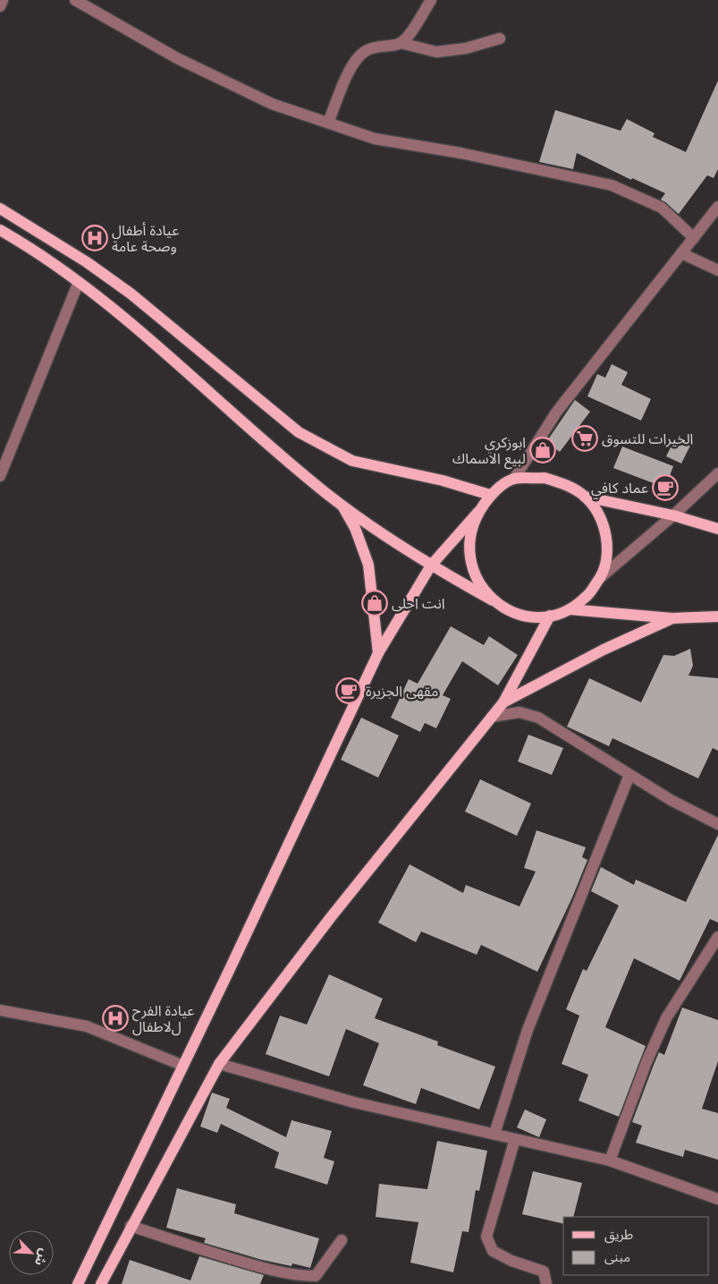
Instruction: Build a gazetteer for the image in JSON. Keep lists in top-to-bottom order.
{
  "places": {
    "hospital": ["عيادة أطفال وصحة عامة", "عيادة الفرح لﻻطفال"],
    "supermarket": ["الخيرات للتسوق"],
    "shop": ["ابوزكري لبيع اﻻسماك", "انت احلى"],
    "cafe": ["عماد كافي", "مقهى الجزيرة"]
  },
  "legend": ["طريق", "مبنى"],
  "north": "bottom right"
}
